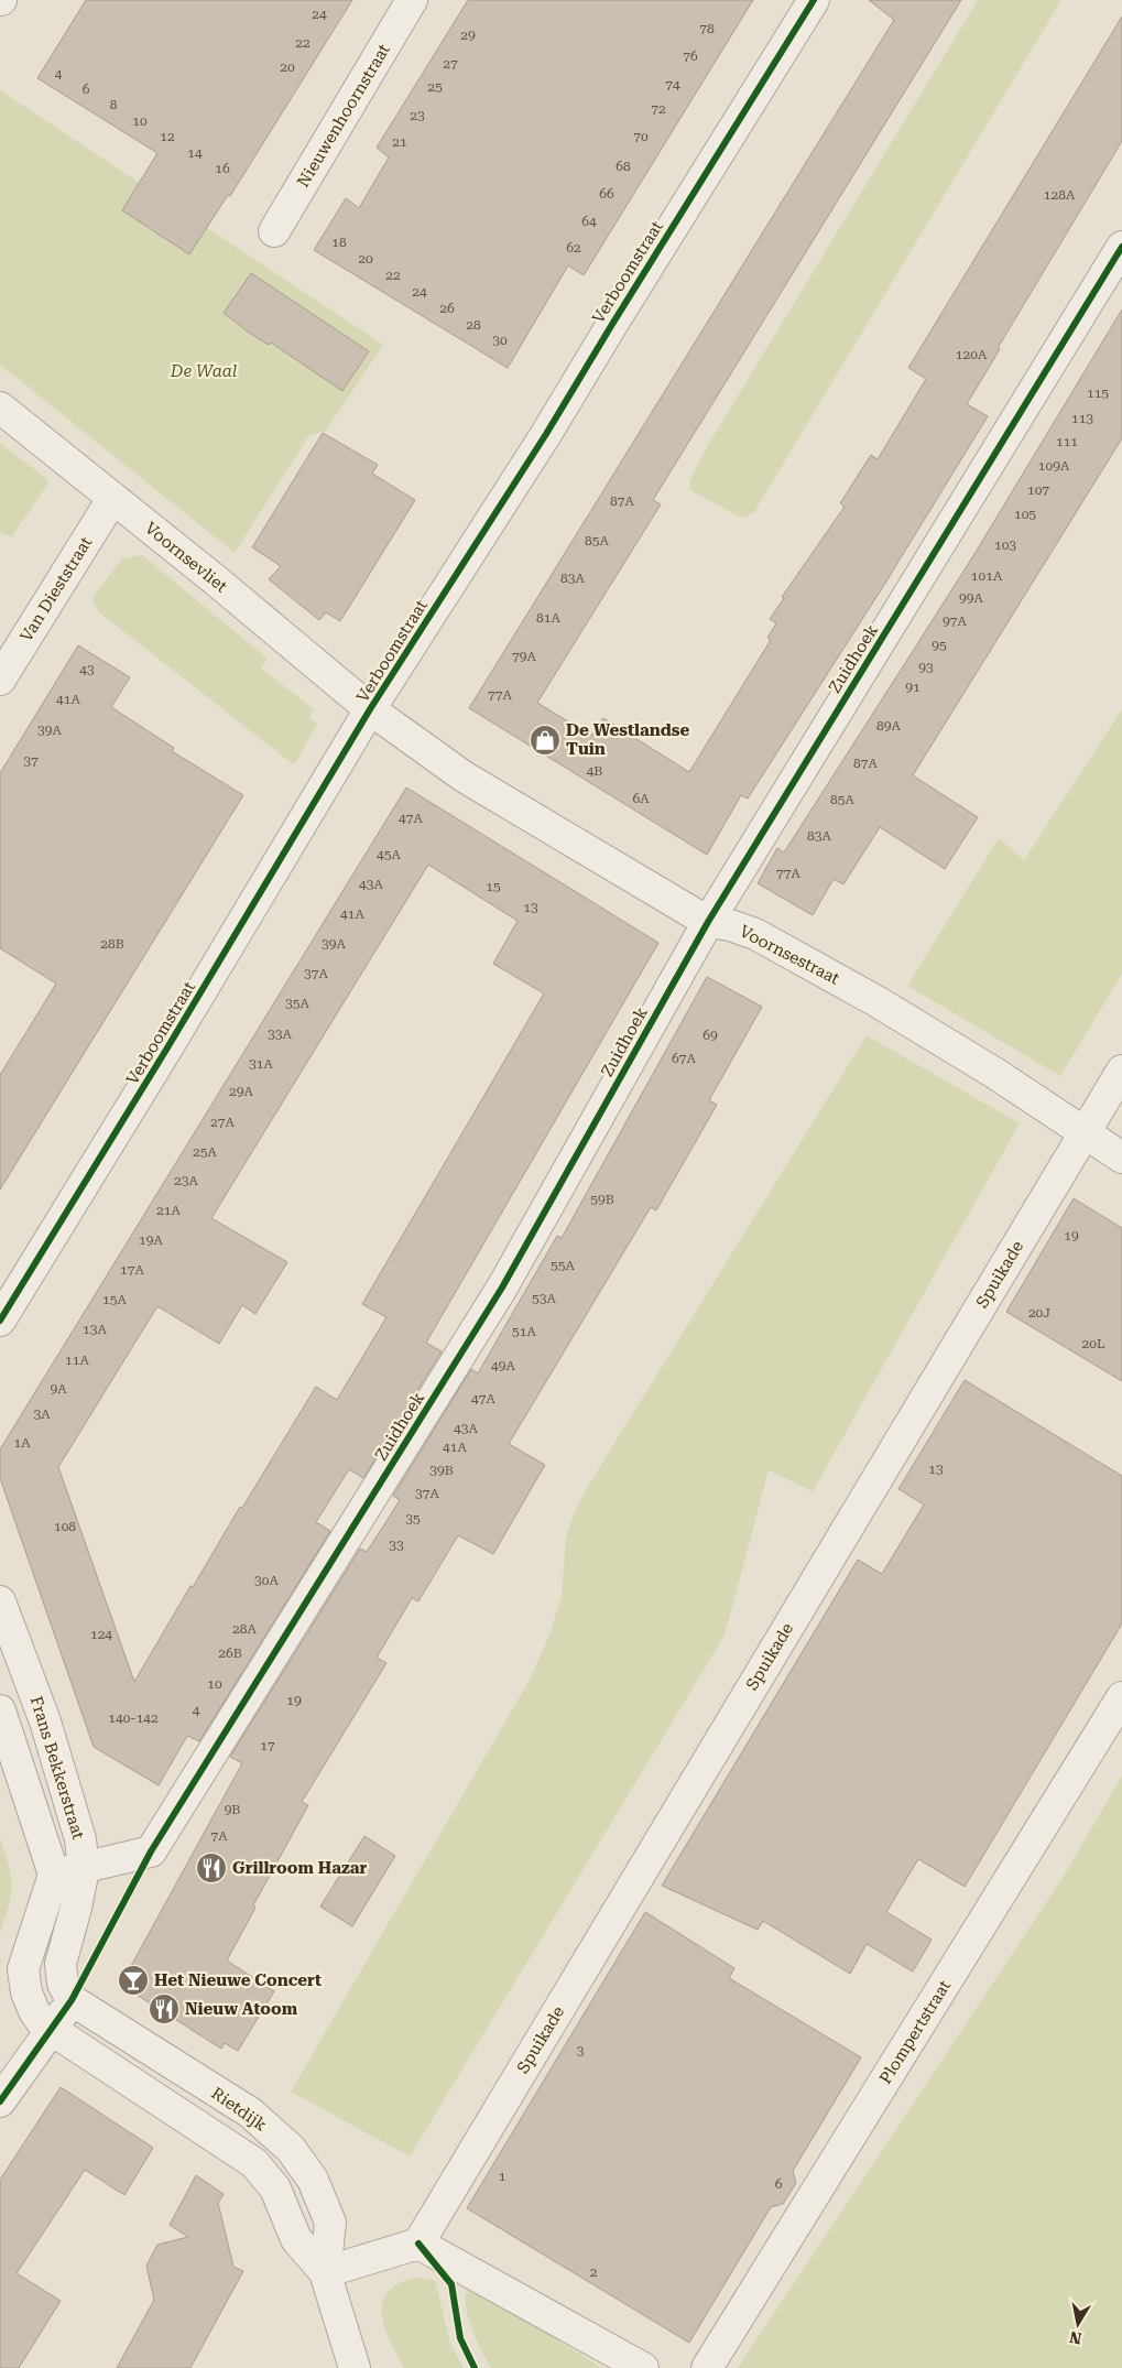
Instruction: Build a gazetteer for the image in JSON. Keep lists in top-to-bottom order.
{
  "streets": {
    "street": [
      "Nieuwenhoornstraat",
      "Verboomstraat",
      "Voornsevliet",
      "Van Dieststraat",
      "Zuidhoek",
      "Voornsestraat",
      "Spuikade",
      "Frans Bekkerstraat",
      "Plompertstraat",
      "Rietdijk"
    ]
  },
  "crossings": [
    ["Verboomstraat", "Voornsevliet"],
    ["Verboomstraat", "Voornsestraat"],
    ["Voornsevliet", "Van Dieststraat"],
    ["Voornsevliet", "Voornsestraat"],
    ["Zuidhoek", "Voornsestraat"],
    ["Zuidhoek", "Frans Bekkerstraat"],
    ["Voornsestraat", "Spuikade"],
    ["Frans Bekkerstraat", "Rietdijk"]
  ],
  "parks": ["De Waal"],
  "places": {
    "shop": ["De Westlandse Tuin"],
    "restaurant": ["Grillroom Hazar", "Nieuw Atoom"],
    "bar": ["Het Nieuwe Concert"]
  },
  "house_numbers": [
    "24",
    "78",
    "29",
    "22",
    "76",
    "27",
    "20",
    "4",
    "74",
    "25",
    "6",
    "8",
    "72",
    "23",
    "10",
    "12",
    "70",
    "21",
    "14",
    "68",
    "16",
    "66",
    "128A",
    "64",
    "18",
    "62",
    "20",
    "22",
    "24",
    "26",
    "28",
    "30",
    "120A",
    "115",
    "113",
    "111",
    "109A",
    "107",
    "87A",
    "105",
    "85A",
    "103",
    "101A",
    "83A",
    "99A",
    "81A",
    "97A",
    "95",
    "79A",
    "93",
    "43",
    "91",
    "77A",
    "41A",
    "89A",
    "39A",
    "37",
    "87A",
    "4B",
    "6A",
    "85A",
    "47A",
    "83A",
    "45A",
    "77A",
    "43A",
    "15",
    "13",
    "41A",
    "28B",
    "39A",
    "37A",
    "35A",
    "33A",
    "69",
    "67A",
    "31A",
    "29A",
    "27A",
    "25A",
    "23A",
    "59B",
    "21A",
    "19",
    "19A",
    "55A",
    "17A",
    "53A",
    "15A",
    "20J",
    "13A",
    "51A",
    "20L",
    "11A",
    "49A",
    "9A",
    "47A",
    "3A",
    "43A",
    "1A",
    "41A",
    "13",
    "39B",
    "37A",
    "35",
    "108",
    "33",
    "30A",
    "28A",
    "124",
    "26B",
    "10",
    "19",
    "4",
    "140-142",
    "17",
    "9B",
    "7A",
    "3",
    "1",
    "6",
    "2"
  ],
  "north": "bottom"
}
